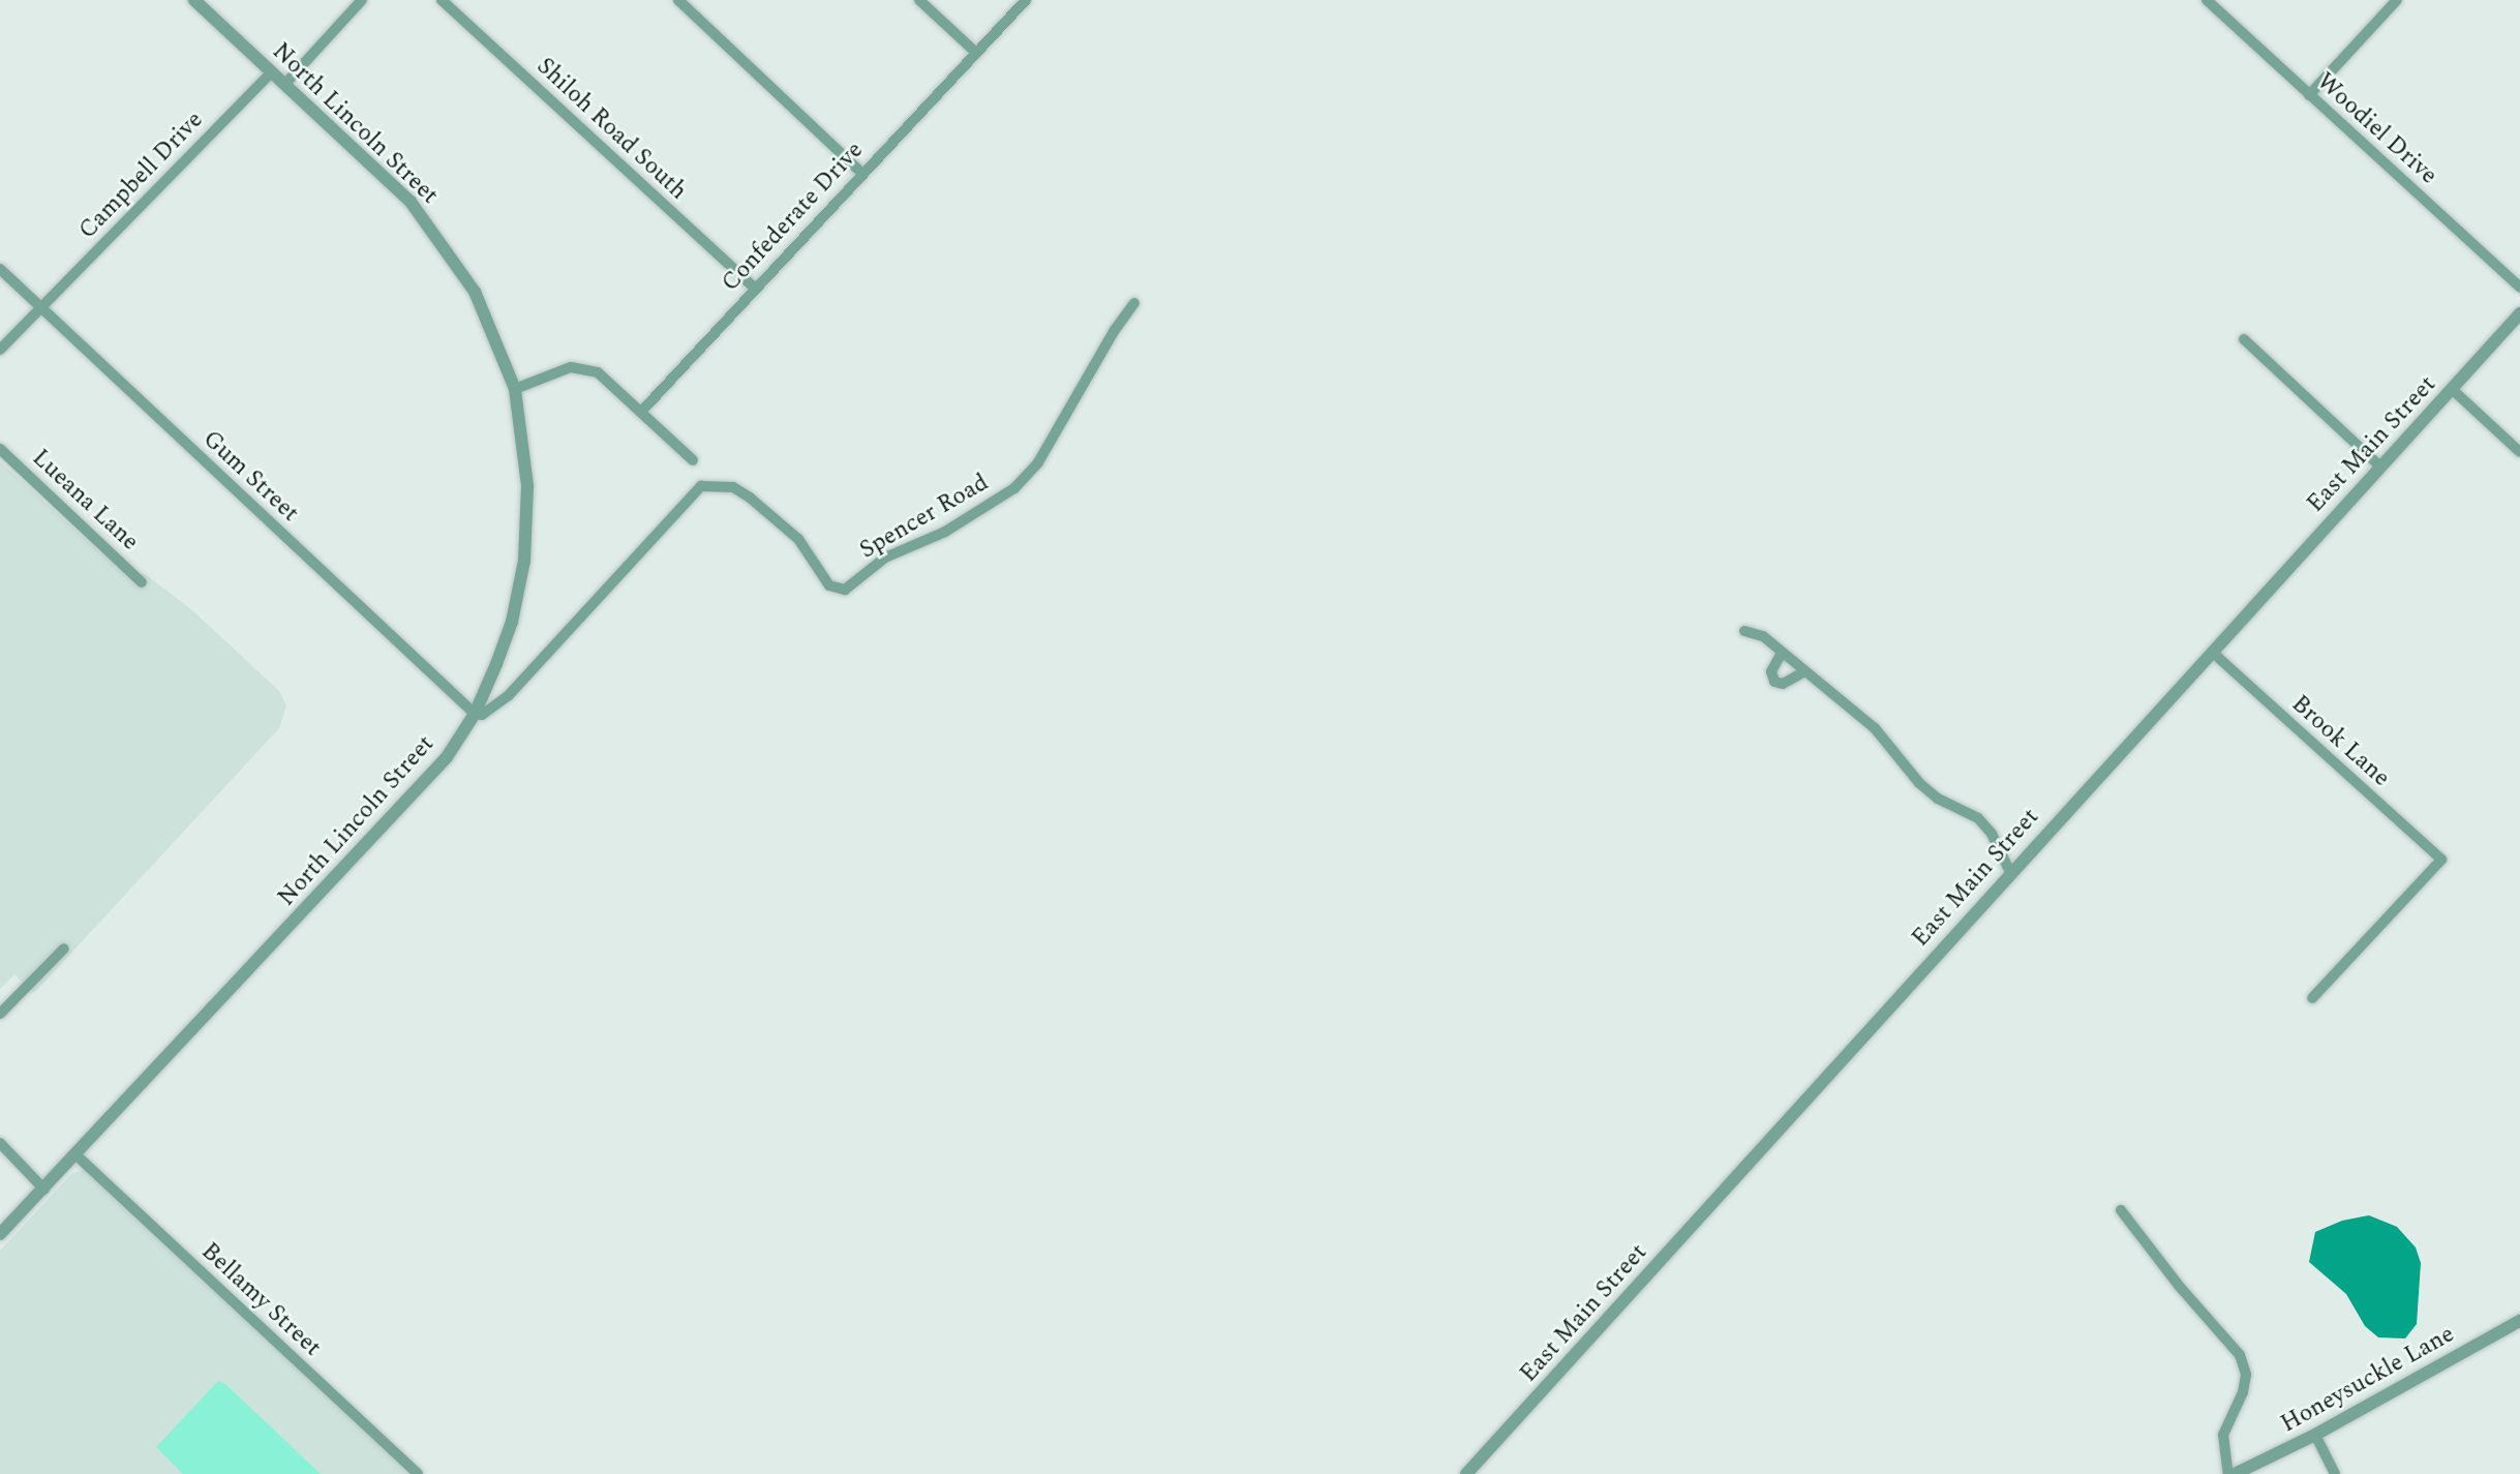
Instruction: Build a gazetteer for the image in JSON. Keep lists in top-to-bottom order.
{
  "streets": {
    "street": [
      "North Lincoln Street",
      "Shiloh Road South",
      "Woodiel Drive",
      "Campbell Drive",
      "Confederate Drive",
      "East Main Street",
      "Gum Street",
      "Lueana Lane",
      "Spencer Road",
      "Brook Lane",
      "Bellamy Street",
      "Honeysuckle Lane"
    ]
  },
  "crossings": [
    ["North Lincoln Street", "Campbell Drive"],
    ["North Lincoln Street", "Gum Street"],
    ["North Lincoln Street", "Spencer Road"],
    ["North Lincoln Street", "Bellamy Street"],
    ["Shiloh Road South", "Confederate Drive"],
    ["Campbell Drive", "Gum Street"],
    ["East Main Street", "Brook Lane"],
    ["Gum Street", "Spencer Road"]
  ]
}
